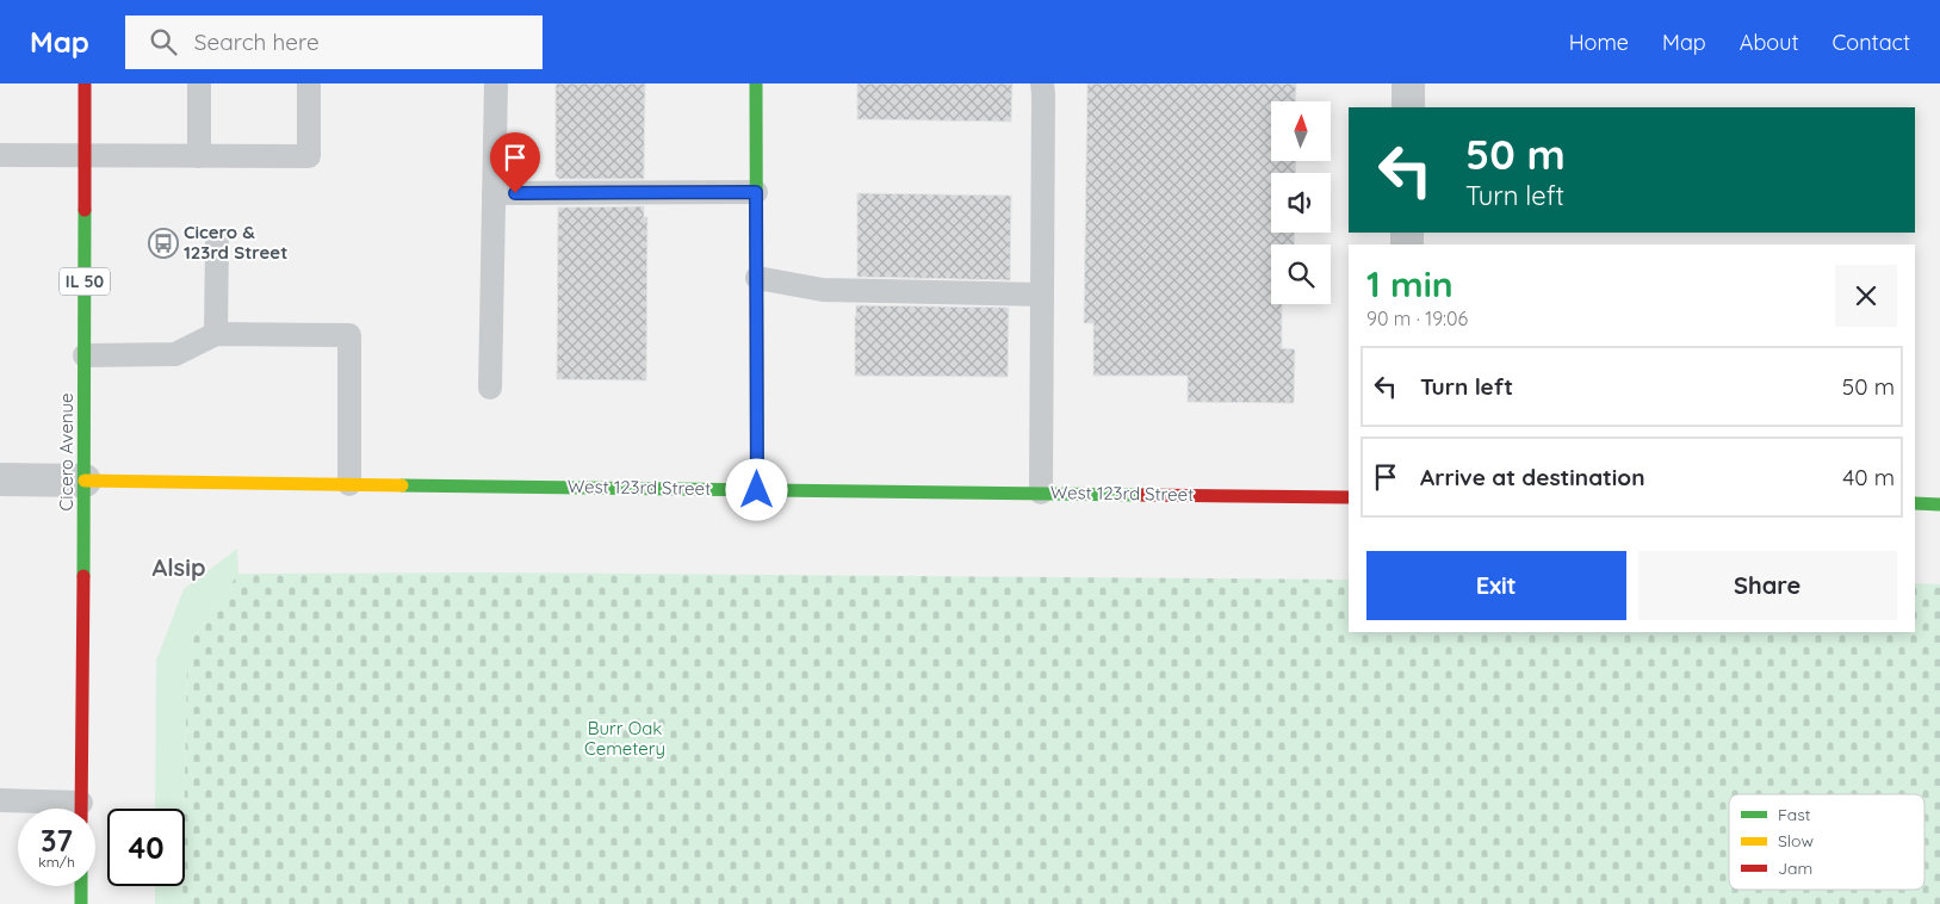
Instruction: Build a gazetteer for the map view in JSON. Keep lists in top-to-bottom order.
{
  "streets": {
    "street": ["IL 50", "Cicero Avenue", "West 123rd Street"]
  },
  "crossings": [
    ["Cicero Avenue", "West 123rd Street"]
  ],
  "districts": ["Alsip"],
  "parks": ["Burr Oak Cemetery"],
  "places": {
    "bus stop": ["Cicero & 123rd Street"]
  },
  "legend": ["Fast", "Slow", "Jam"],
  "north": "top",
  "page": {
    "header": "Map",
    "search": "Search here",
    "nav": [
      "Home",
      "Map",
      "About",
      "Contact"
    ],
    "turn": ["50 m", "Turn left"],
    "heading": ["1 min", "90 m · 19:06"],
    "list": [
      {
        "name": "Turn left",
        "value": "50 m"
      },
      {
        "name": "Arrive at destination",
        "value": "40 m"
      }
    ],
    "buttons": ["Exit", "Share"],
    "speed": "37 km/h",
    "limit": "40"
  }
}
